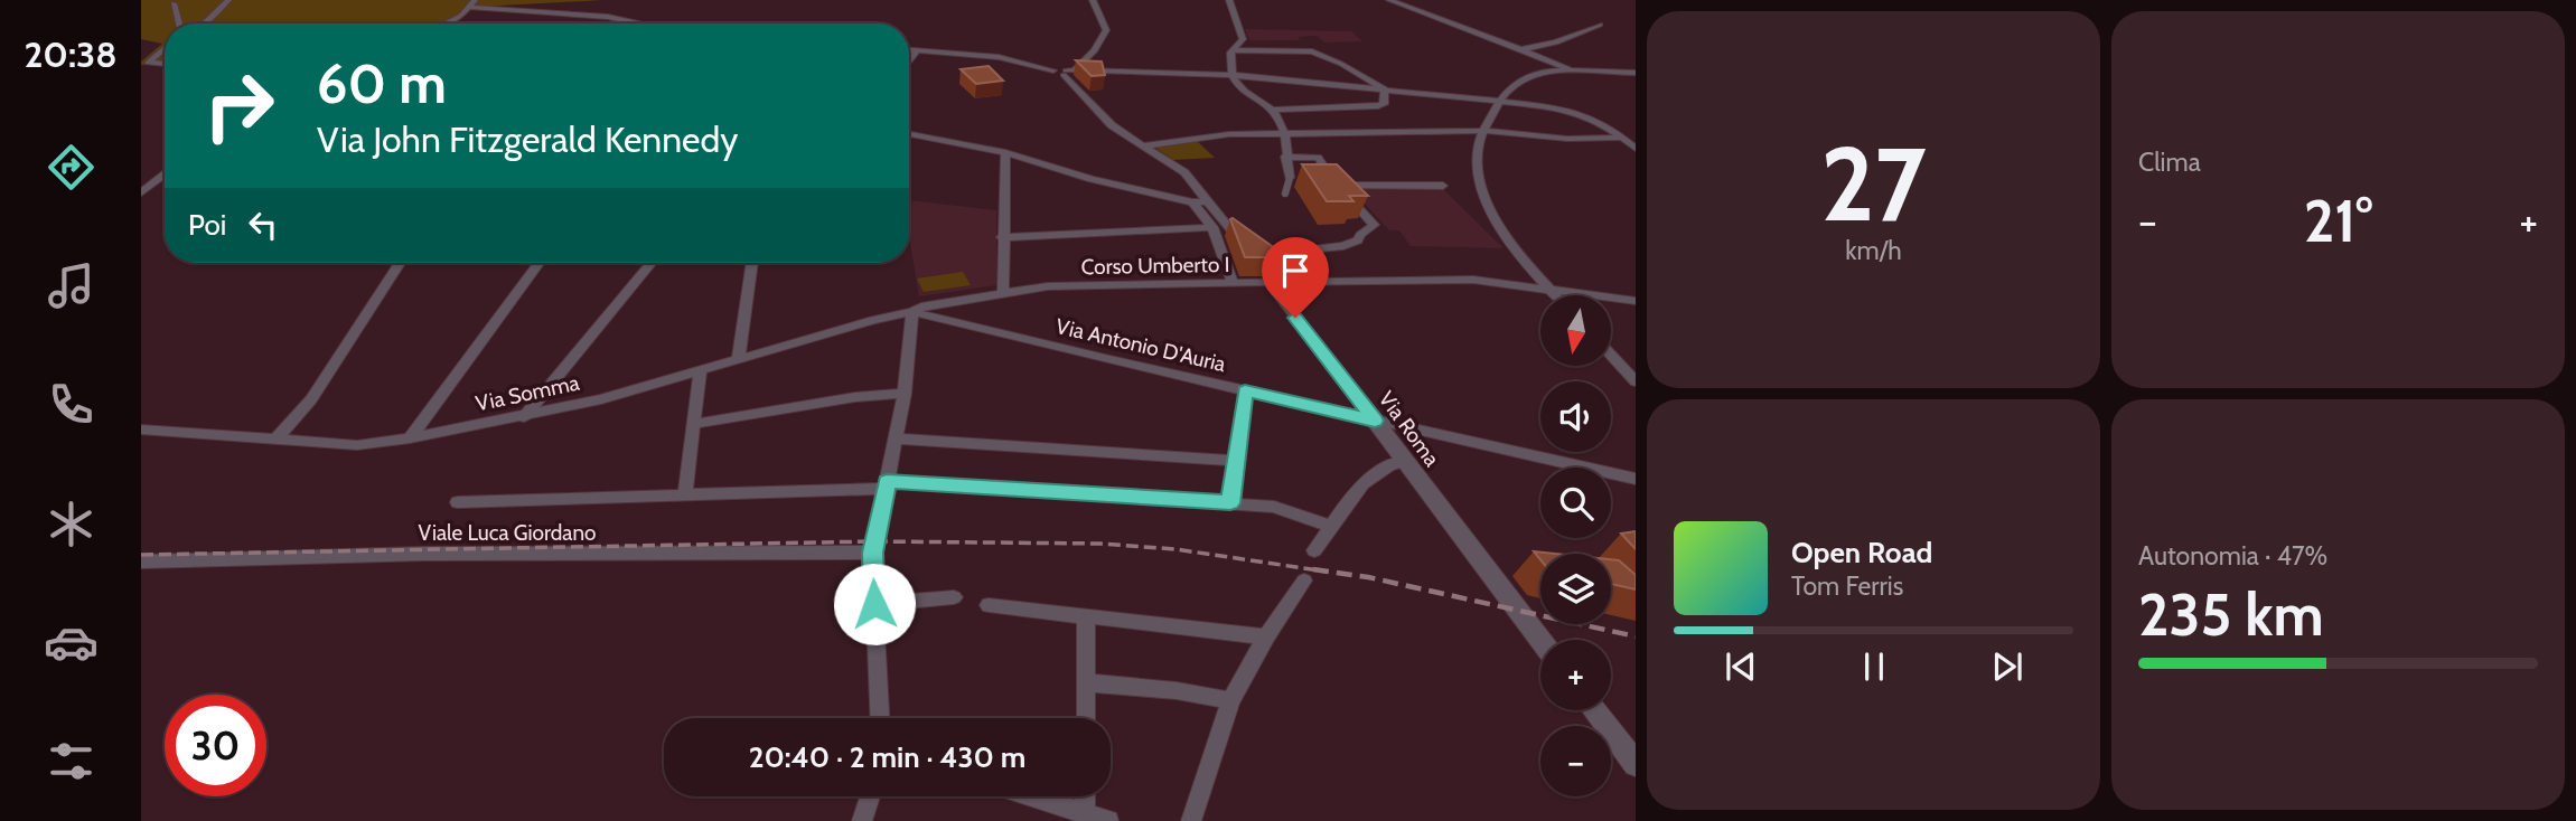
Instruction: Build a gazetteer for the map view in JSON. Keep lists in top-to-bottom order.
{
  "streets": {
    "street": [
      "Corso Umberto I",
      "Via Antonio D'Auria",
      "Via Somma",
      "Via Roma",
      "Viale Luca Giordano"
    ]
  },
  "crossings": [
    ["Corso Umberto I", "Via Antonio D'Auria"],
    ["Corso Umberto I", "Via Somma"],
    ["Corso Umberto I", "Via Roma"],
    ["Via Antonio D'Auria", "Via Somma"],
    ["Via Antonio D'Auria", "Via Roma"]
  ],
  "north": "bottom",
  "page": {
    "tabs": "20:38",
    "tile": [
      ["27", "km/h"],
      "Clima",
      ["Autonomia · 47%", "235 km"]
    ],
    "turn": ["60 m", "Via John Fitzgerald Kennedy"],
    "then": "Poi",
    "heat": ["−", "21°", "+"],
    "map_buttons": ["+", "−"],
    "song": ["Open Road", "Tom Ferris"],
    "limit": "30",
    "trip": "20:40 · 2 min · 430 m"
  }
}
